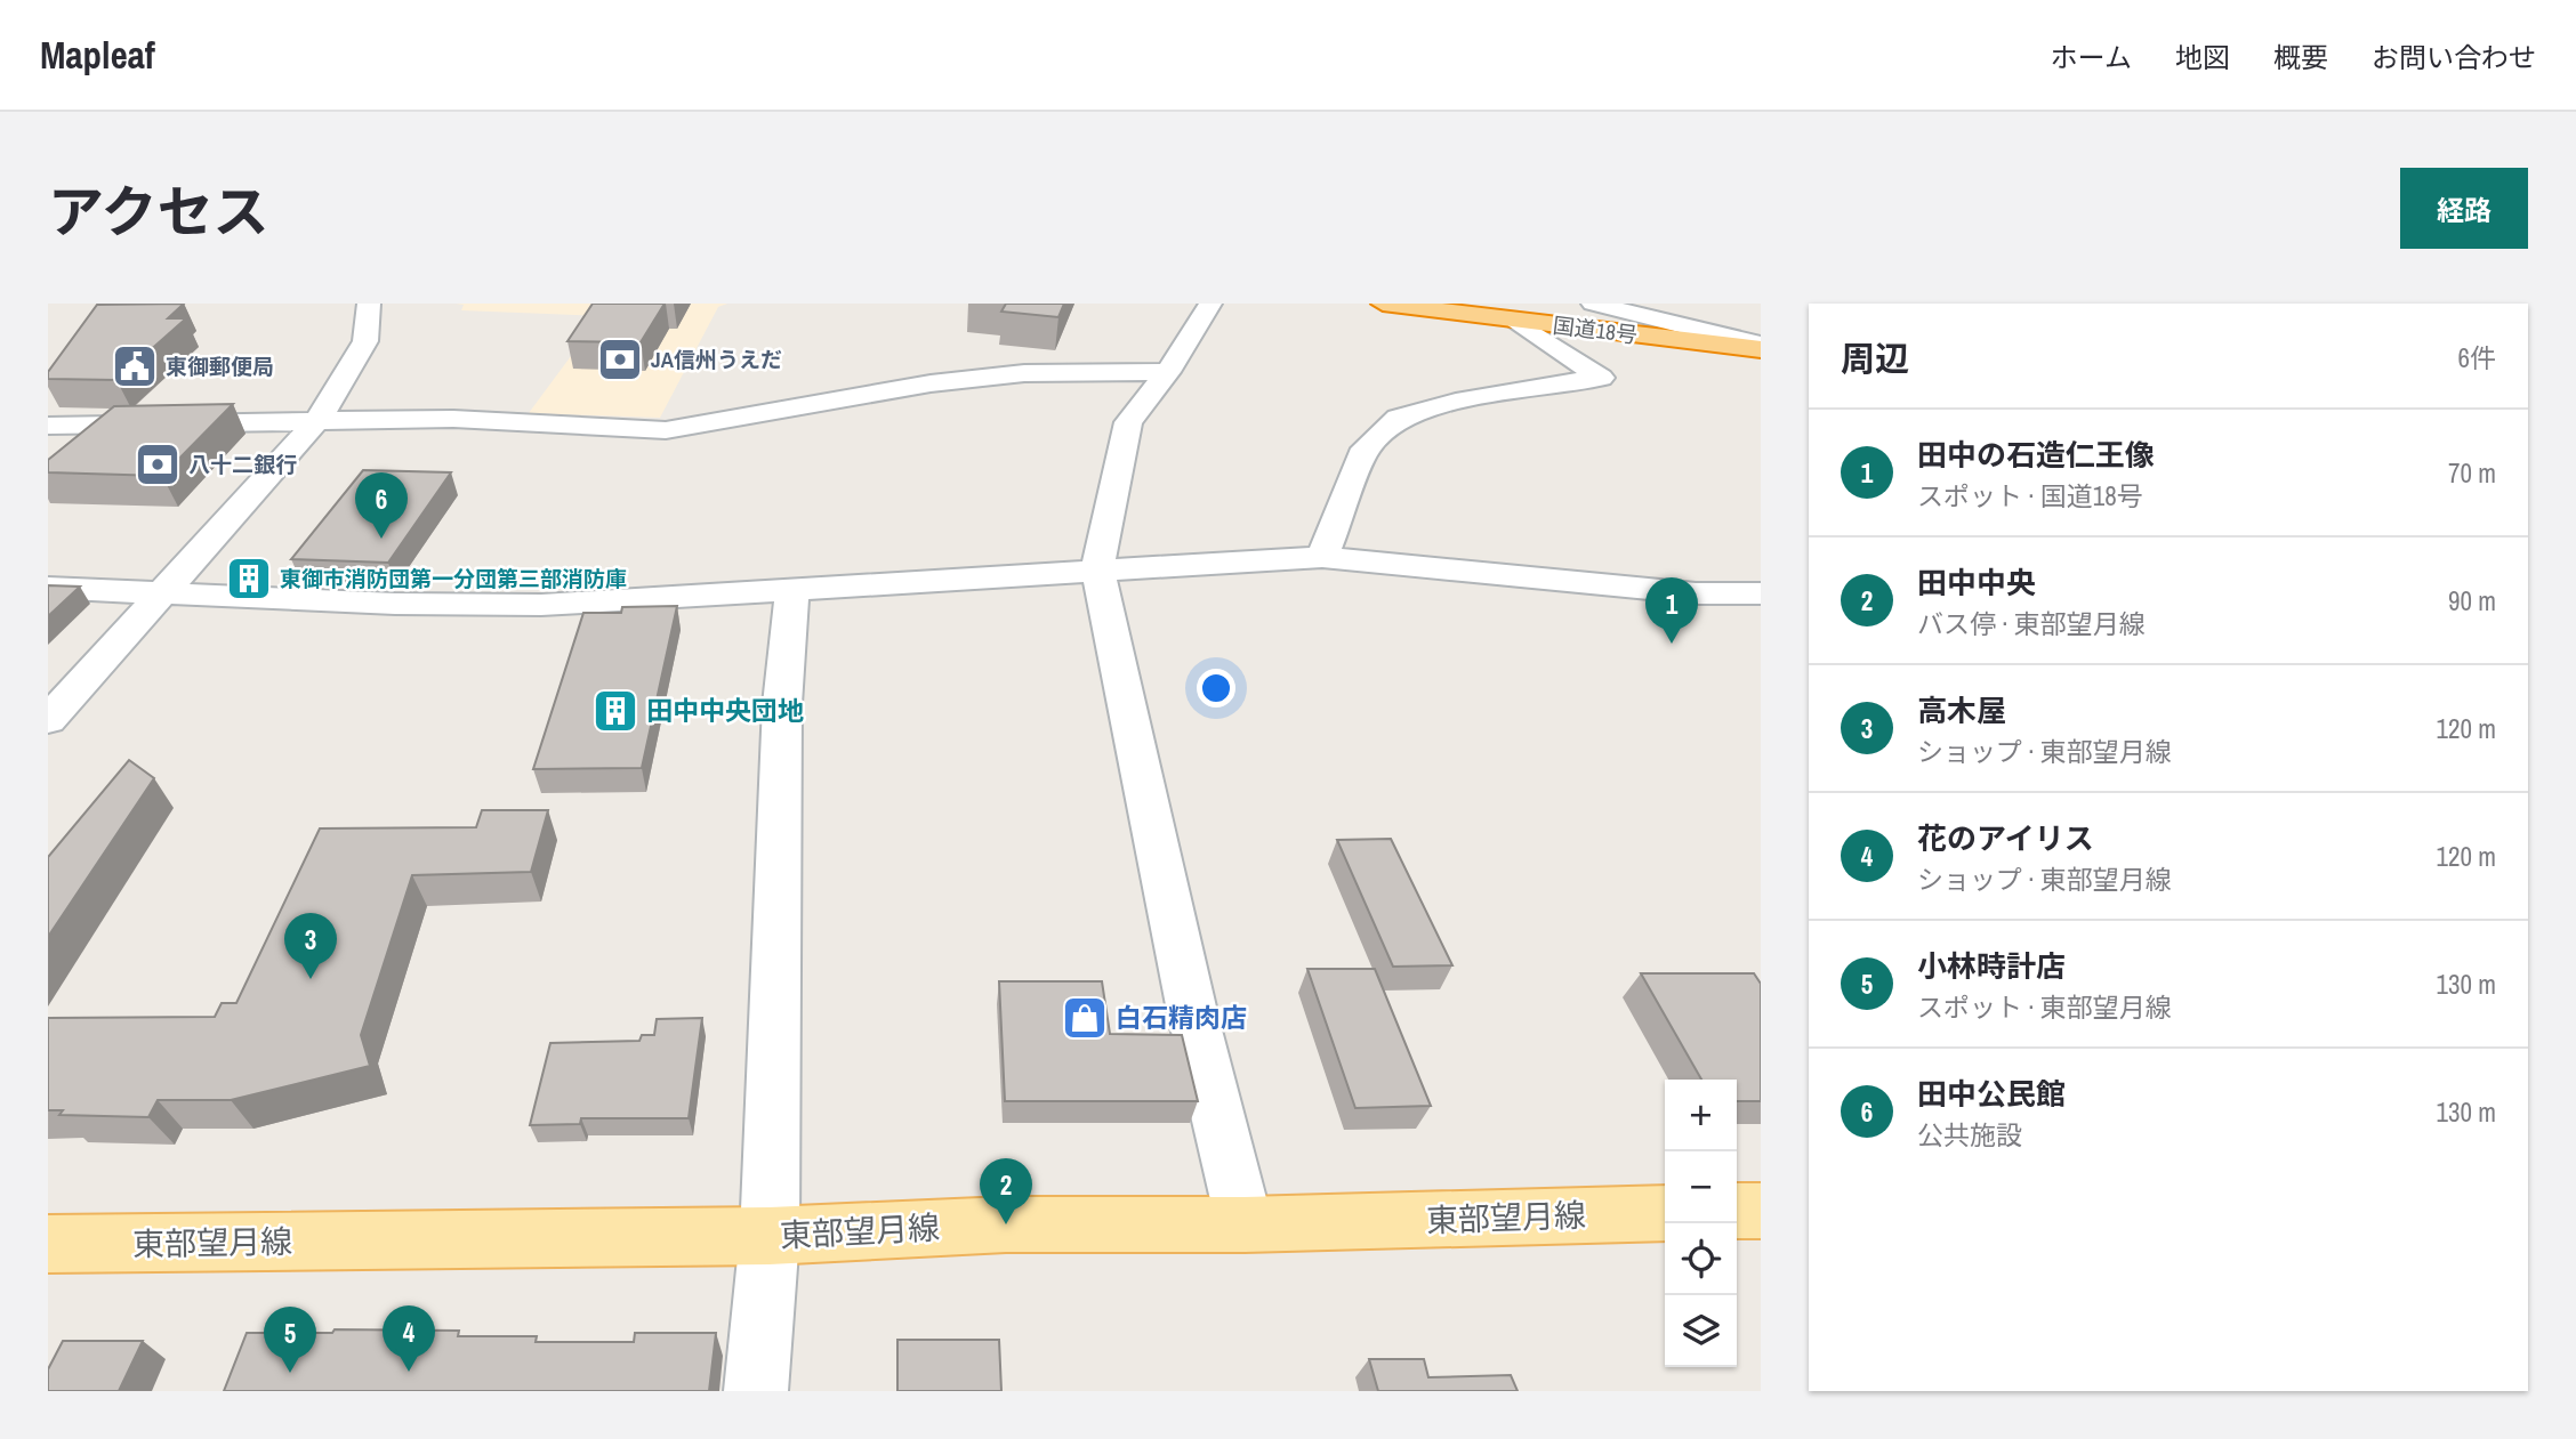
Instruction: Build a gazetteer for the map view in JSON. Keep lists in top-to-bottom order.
{
  "streets": {
    "highway": ["国道18号"],
    "main road": ["東部望月線"]
  },
  "places": {
    "bank": ["JA信州うえだ", "八十二銀行"],
    "public building": ["東御郵便局"],
    "building": ["東御市消防団第一分団第三部消防庫", "田中中央団地"],
    "shop": ["白石精肉店"]
  },
  "page": {
    "header": "Mapleaf",
    "nav": [
      "ホーム",
      "地図",
      "概要",
      "お問い合わせ"
    ],
    "title": "アクセス",
    "buttons": "経路",
    "heading": ["周辺", "6件"],
    "list": [
      {
        "mark": "1",
        "name": "田中の石造仁王像",
        "note": "スポット · 国道18号",
        "value": "70 m"
      },
      {
        "mark": "2",
        "name": "田中中央",
        "note": "バス停 · 東部望月線",
        "value": "90 m"
      },
      {
        "mark": "3",
        "name": "高木屋",
        "note": "ショップ · 東部望月線",
        "value": "120 m"
      },
      {
        "mark": "4",
        "name": "花のアイリス",
        "note": "ショップ · 東部望月線",
        "value": "120 m"
      },
      {
        "mark": "5",
        "name": "小林時計店",
        "note": "スポット · 東部望月線",
        "value": "130 m"
      },
      {
        "mark": "6",
        "name": "田中公民館",
        "note": "公共施設",
        "value": "130 m"
      }
    ],
    "pins": [
      "6",
      "1",
      "3",
      "2",
      "4",
      "5"
    ],
    "map_buttons": ["+", "−"]
  }
}
